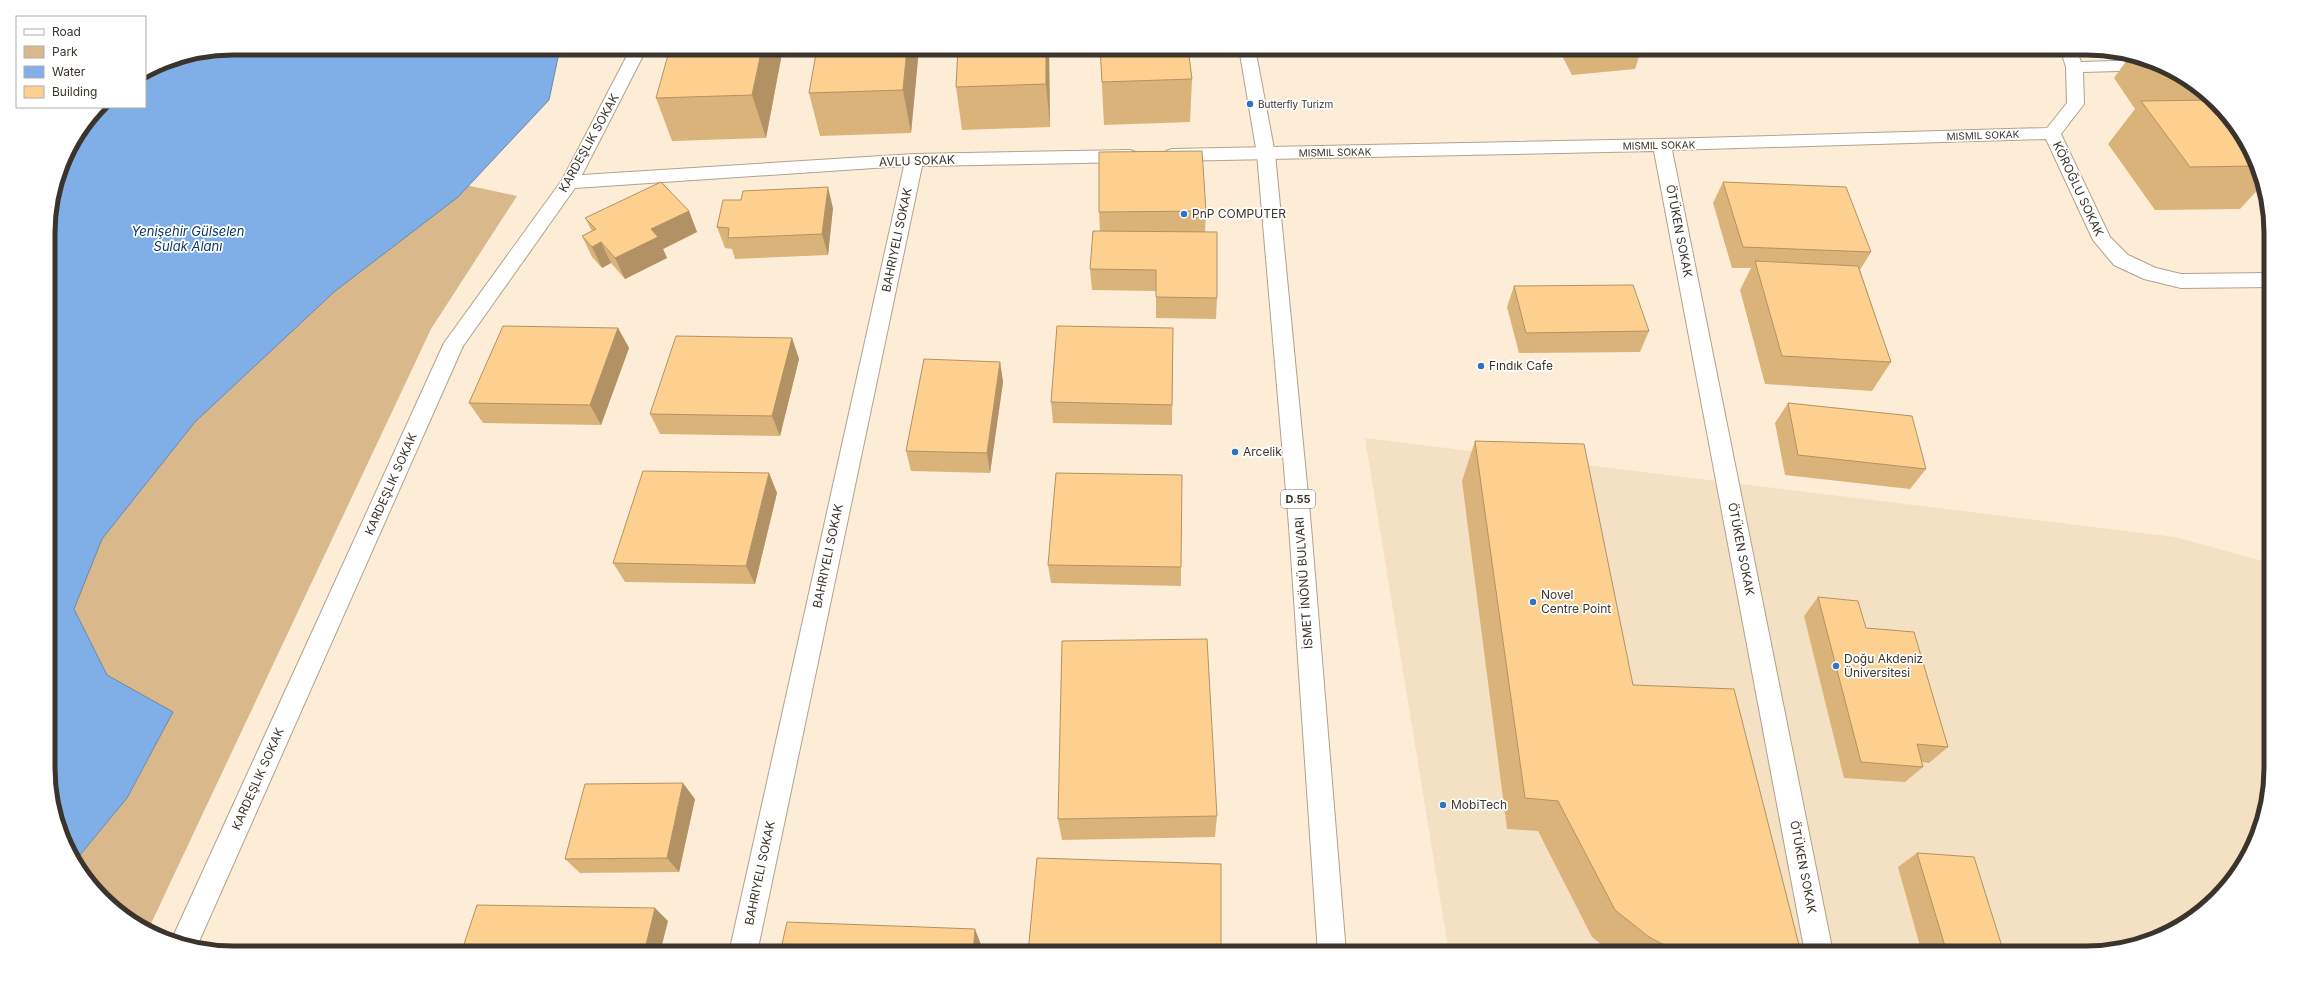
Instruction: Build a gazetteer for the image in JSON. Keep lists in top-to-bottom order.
{
  "streets": {
    "street": [
      "KARDEŞLIK SOKAK",
      "AVLU SOKAK",
      "KÖROĞLU SOKAK",
      "ÖTÜKEN SOKAK",
      "BAHRIYELI SOKAK",
      "D.55"
    ]
  },
  "crossings": [
    ["KARDEŞLIK SOKAK", "AVLU SOKAK"],
    ["AVLU SOKAK", "KÖROĞLU SOKAK"],
    ["AVLU SOKAK", "ÖTÜKEN SOKAK"],
    ["AVLU SOKAK", "BAHRIYELI SOKAK"],
    ["AVLU SOKAK", "D.55"]
  ],
  "water": ["Yenişehir Gülselen Sulak Alanı"],
  "places": [
    "Butterfly Turizm",
    "PnP COMPUTER",
    "Fındık Cafe",
    "Arcelik",
    "Novel Centre Point",
    "Doğu Akdeniz Üniversitesi",
    "MobiTech"
  ],
  "legend": [
    "Road",
    "Park",
    "Water",
    "Building"
  ]
}
